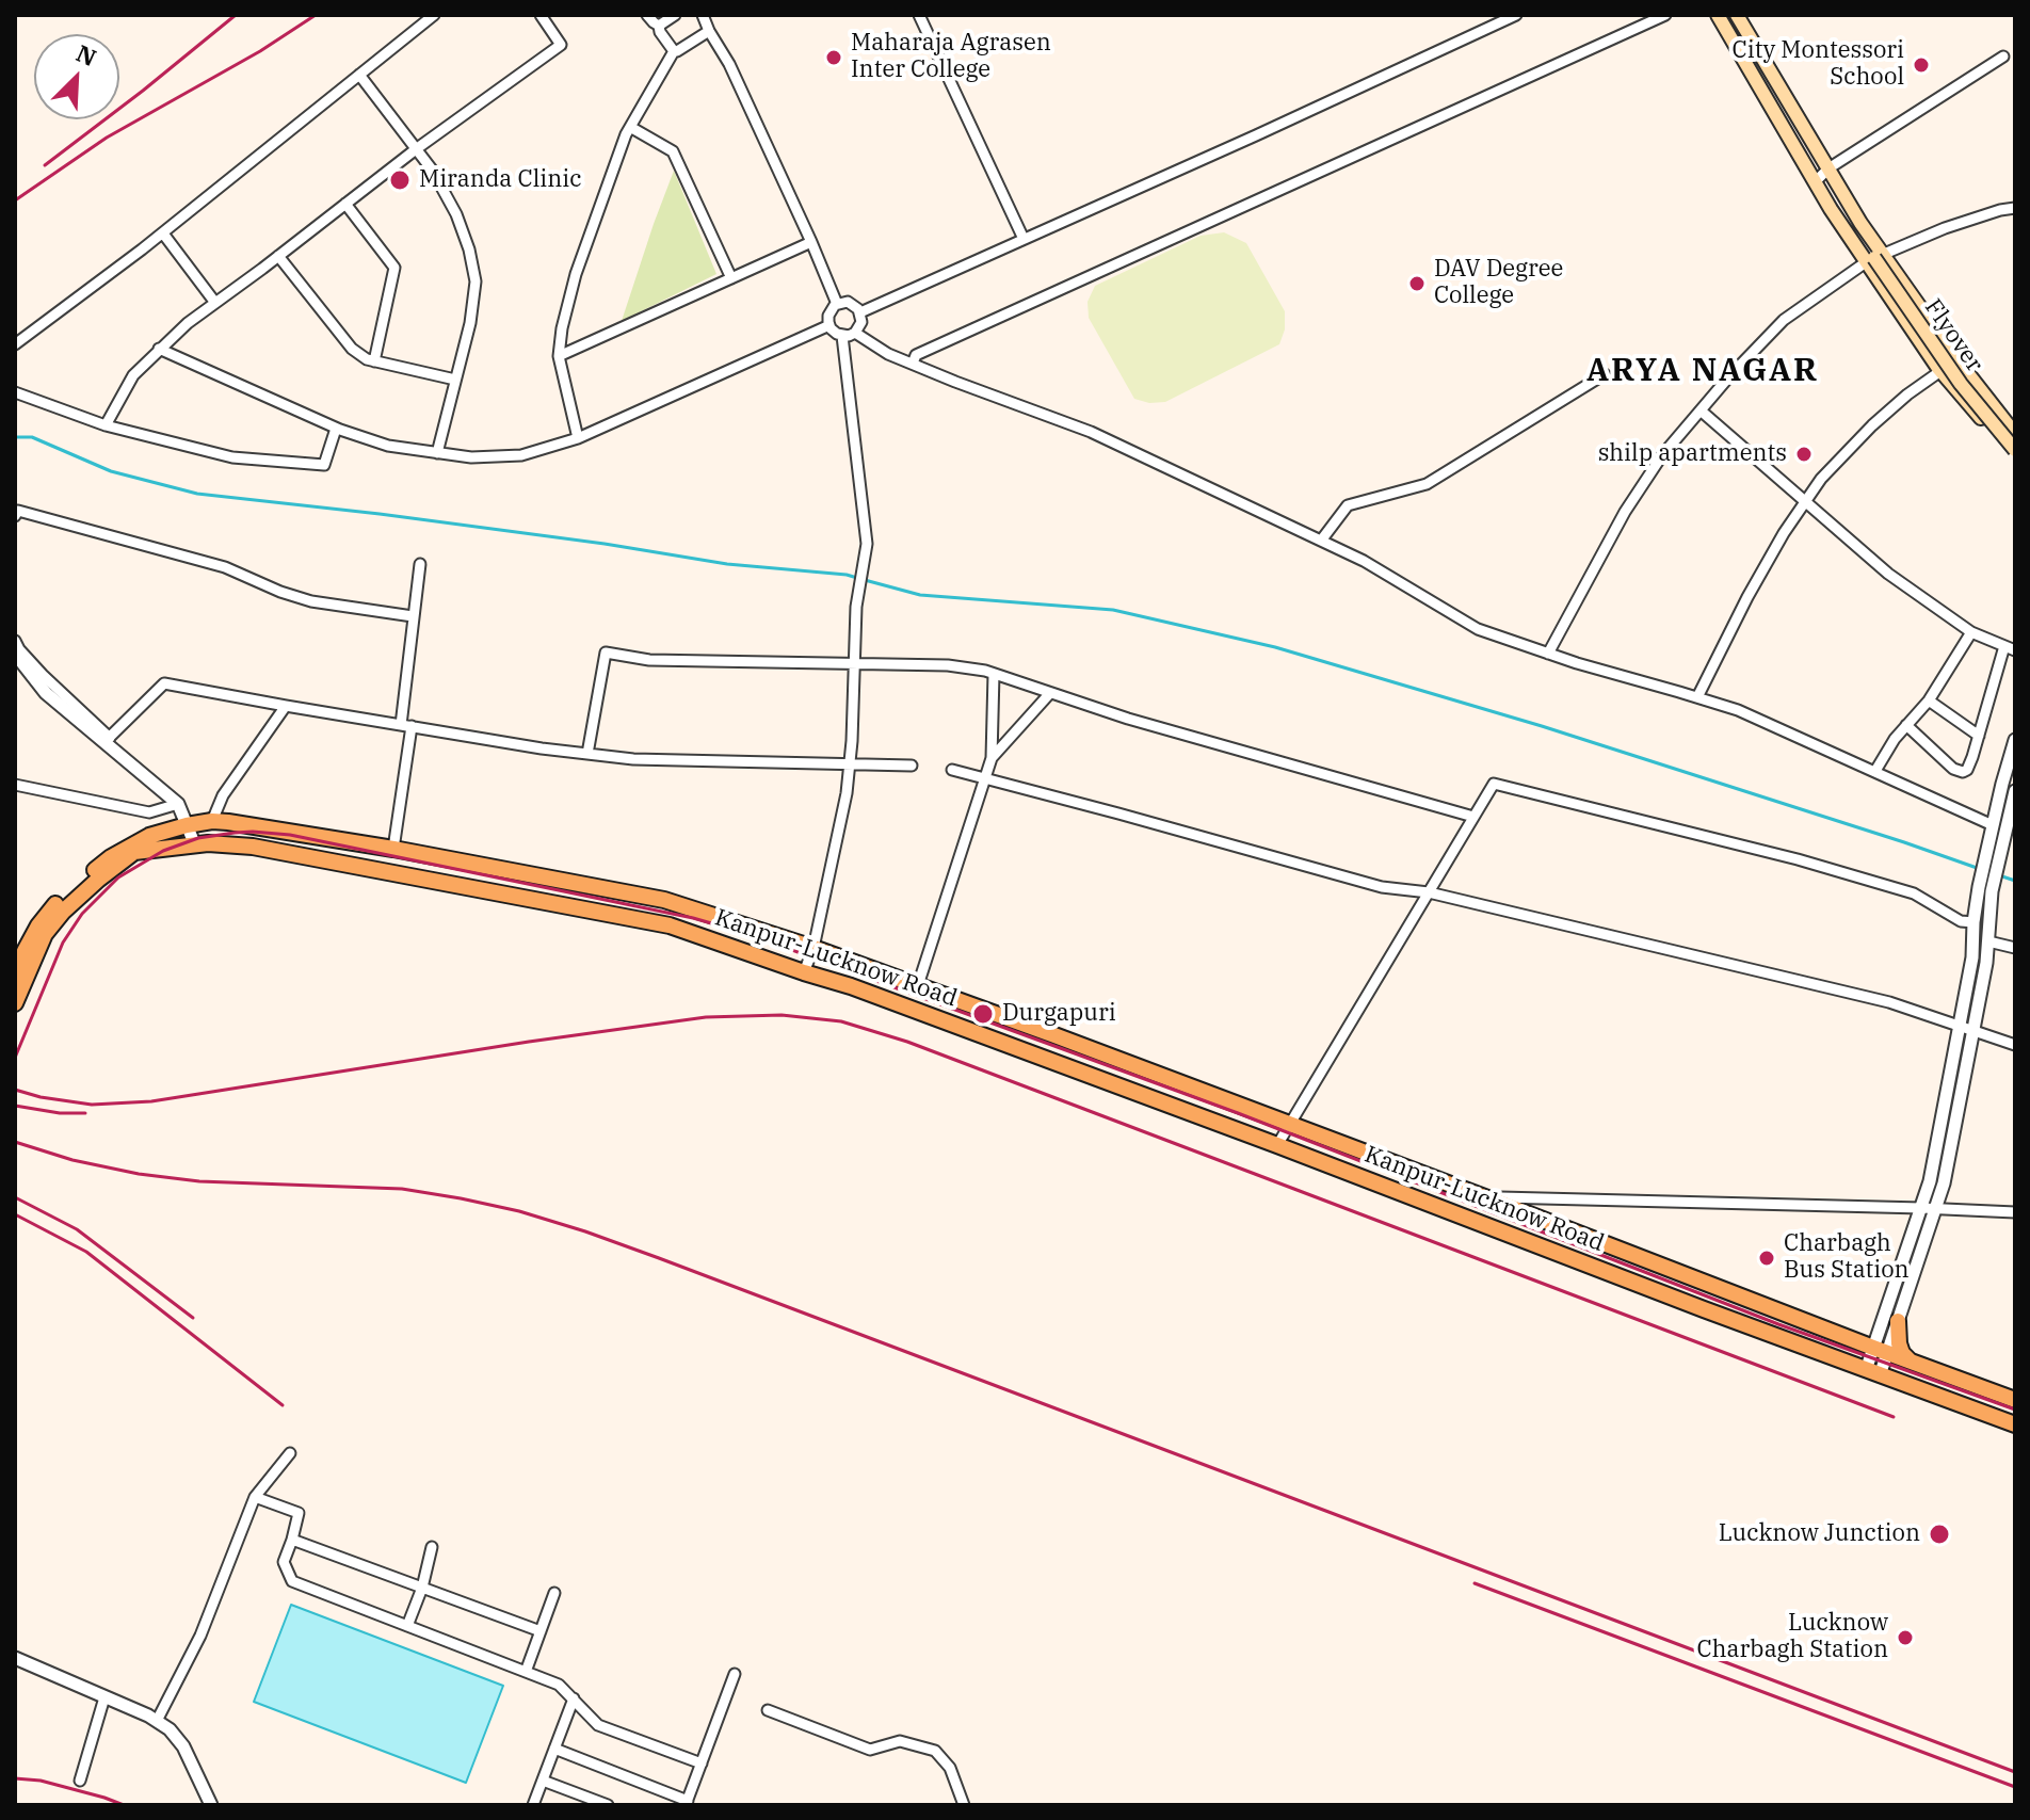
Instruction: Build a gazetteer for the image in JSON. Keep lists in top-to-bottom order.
{
  "streets": {
    "main road": ["Flyover", "Kanpur-Lucknow Road"]
  },
  "districts": ["ARYA NAGAR"],
  "places": [
    "Maharaja Agrasen Inter College",
    "City Montessori School",
    "Miranda Clinic",
    "DAV Degree College",
    "shilp apartments",
    "Durgapuri",
    "Charbagh Bus Station",
    "Lucknow Junction",
    "Lucknow Charbagh Station"
  ],
  "north": "top right"
}
